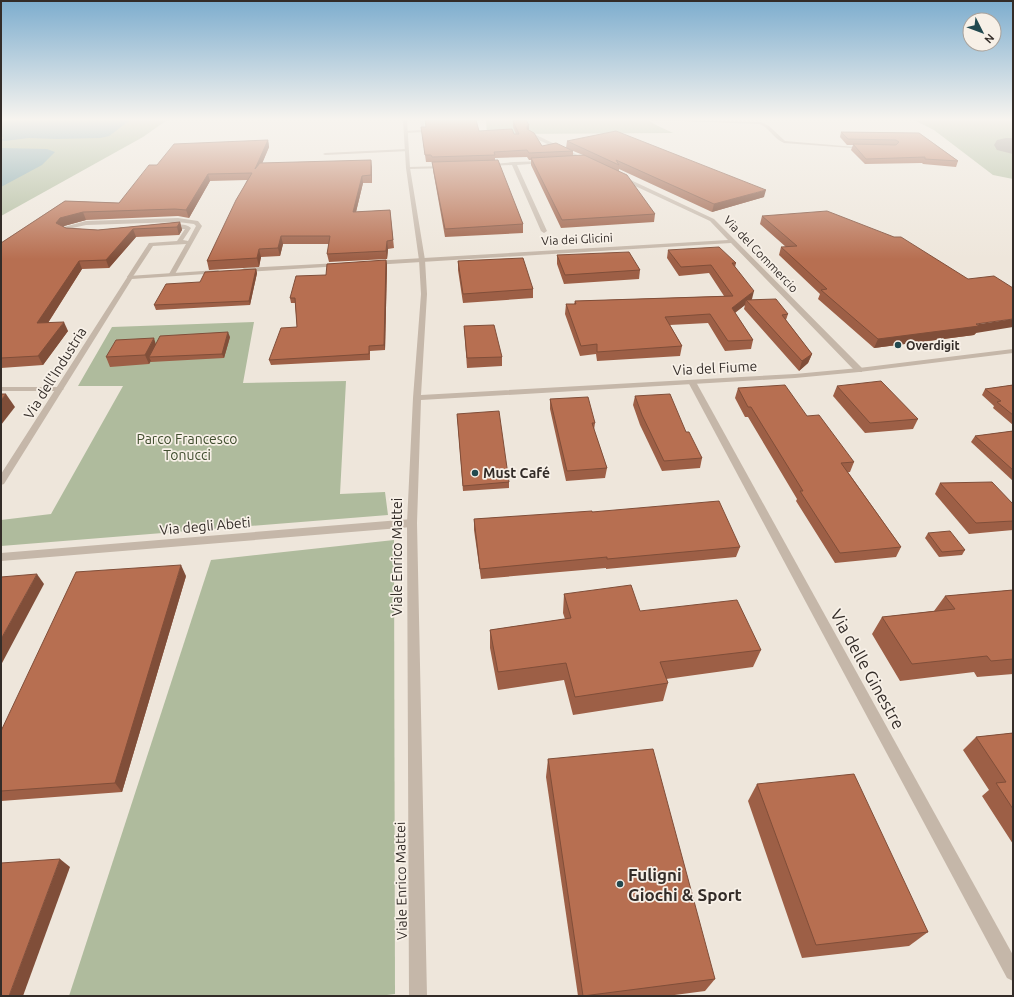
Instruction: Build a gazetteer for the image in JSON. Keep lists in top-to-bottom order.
{
  "streets": {
    "street": [
      "Via dei Glicini",
      "Via del Commercio",
      "Via del Fiume",
      "Via dell'Industria",
      "Via degli Abeti",
      "Viale Enrico Mattei",
      "Via delle Ginestre"
    ]
  },
  "crossings": [
    ["Via dei Glicini", "Via del Commercio"],
    ["Via dei Glicini", "Viale Enrico Mattei"],
    ["Via del Commercio", "Via del Fiume"],
    ["Via del Fiume", "Viale Enrico Mattei"],
    ["Via del Fiume", "Via delle Ginestre"],
    ["Via degli Abeti", "Viale Enrico Mattei"]
  ],
  "parks": ["Parco Francesco Tonucci"],
  "places": ["Overdigit", "Must Café", "Fuligni Giochi & Sport"],
  "north": "bottom right"
}
